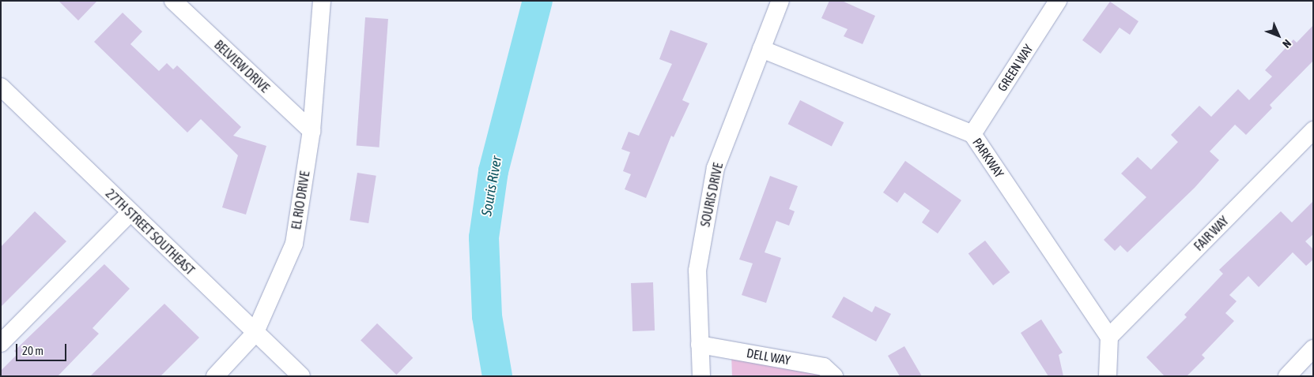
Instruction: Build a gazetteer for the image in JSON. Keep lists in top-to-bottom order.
{
  "streets": {
    "street": [
      "BELVIEW DRIVE",
      "GREEN WAY",
      "PARKWAY",
      "SOURIS DRIVE",
      "EL RIO DRIVE",
      "27TH STREET SOUTHEAST",
      "FAIR WAY",
      "DELL WAY"
    ]
  },
  "crossings": [
    ["BELVIEW DRIVE", "EL RIO DRIVE"],
    ["GREEN WAY", "PARKWAY"],
    ["PARKWAY", "SOURIS DRIVE"],
    ["PARKWAY", "FAIR WAY"],
    ["SOURIS DRIVE", "DELL WAY"],
    ["EL RIO DRIVE", "27TH STREET SOUTHEAST"]
  ],
  "water": ["Souris River"],
  "scale_bar": "20 m",
  "north": "bottom right"
}
